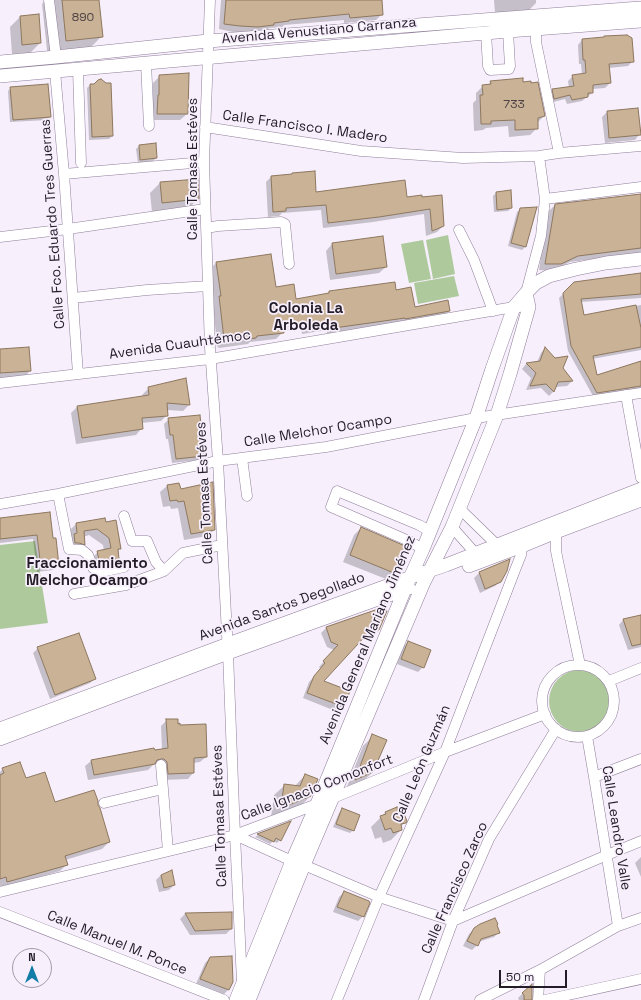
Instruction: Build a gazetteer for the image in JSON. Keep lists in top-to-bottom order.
{
  "streets": {
    "main road": ["Avenida Venustiano Carranza", "Avenida Santos Degollado", "Avenida General Mariano Jiménez"],
    "street": [
      "Calle Francisco I. Madero",
      "Calle Tomasa Estéves",
      "Calle Fco. Eduardo Tres Guerras",
      "Avenida Cuauhtémoc",
      "Calle Melchor Ocampo",
      "Calle León Guzmán",
      "Calle Ignacio Comonfort",
      "Calle Leandro Valle",
      "Calle Francisco Zarco",
      "Calle Manuel M. Ponce"
    ]
  },
  "crossings": [
    ["Avenida Venustiano Carranza", "Calle Tomasa Estéves"],
    ["Avenida Venustiano Carranza", "Calle Fco. Eduardo Tres Guerras"],
    ["Calle Francisco I. Madero", "Calle Tomasa Estéves"],
    ["Calle Francisco I. Madero", "Avenida General Mariano Jiménez"],
    ["Calle Tomasa Estéves", "Avenida Cuauhtémoc"],
    ["Calle Tomasa Estéves", "Calle Melchor Ocampo"],
    ["Calle Tomasa Estéves", "Avenida Santos Degollado"],
    ["Calle Tomasa Estéves", "Avenida General Mariano Jiménez"],
    ["Calle Tomasa Estéves", "Calle Ignacio Comonfort"],
    ["Calle Fco. Eduardo Tres Guerras", "Avenida Cuauhtémoc"],
    ["Avenida Cuauhtémoc", "Avenida General Mariano Jiménez"],
    ["Calle Melchor Ocampo", "Avenida General Mariano Jiménez"],
    ["Avenida Santos Degollado", "Avenida General Mariano Jiménez"],
    ["Avenida Santos Degollado", "Calle León Guzmán"],
    ["Avenida General Mariano Jiménez", "Calle Ignacio Comonfort"],
    ["Calle León Guzmán", "Calle Ignacio Comonfort"],
    ["Calle Ignacio Comonfort", "Calle Leandro Valle"],
    ["Calle Ignacio Comonfort", "Calle Francisco Zarco"],
    ["Calle Leandro Valle", "Calle Francisco Zarco"]
  ],
  "districts": ["Colonia La Arboleda", "Fraccionamiento Melchor Ocampo"],
  "house_numbers": ["890", "733"],
  "scale_bar": "50 m",
  "north": "top"
}
